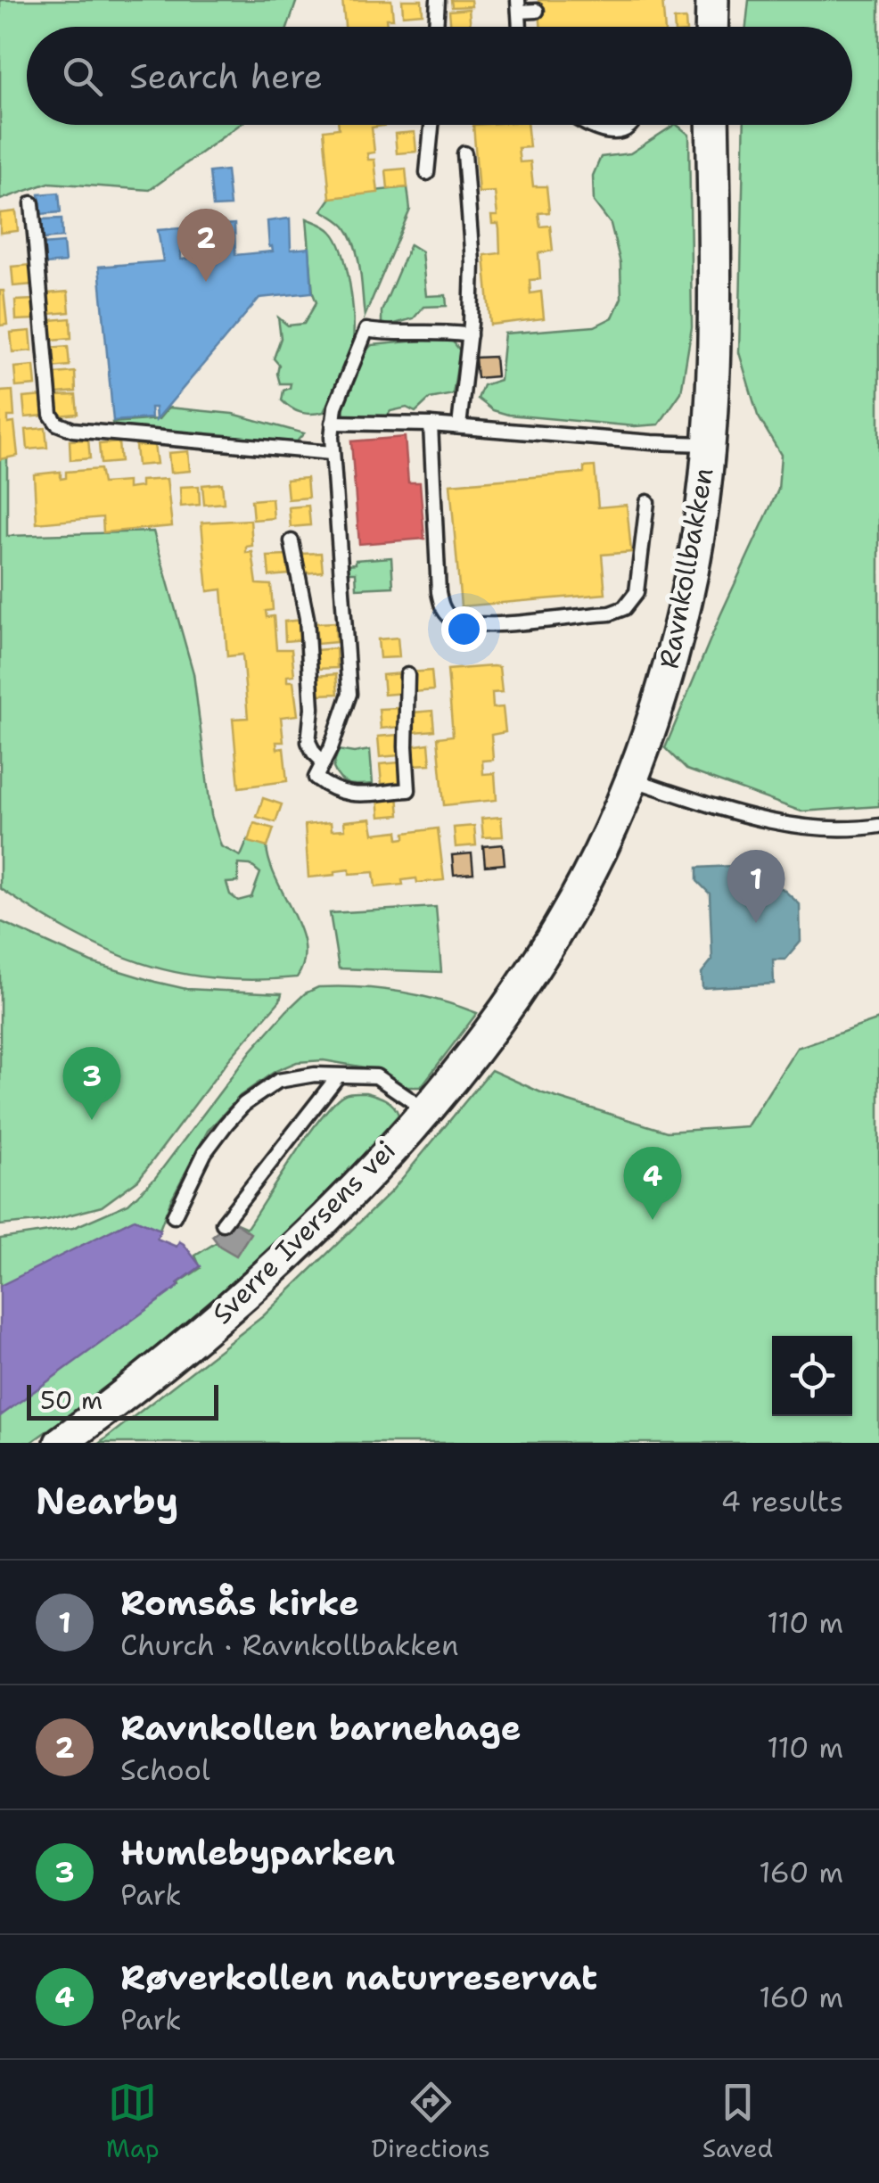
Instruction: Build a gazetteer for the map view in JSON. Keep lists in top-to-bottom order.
{
  "streets": {
    "street": ["Ravnkollbakken", "Sverre Iversens vei"]
  },
  "crossings": [
    ["Ravnkollbakken", "Sverre Iversens vei"]
  ],
  "scale_bar": "50 m",
  "page": {
    "search": "Search here",
    "pins": [
      "2",
      "1",
      "3",
      "4"
    ],
    "scale": "50 m",
    "heading": ["Nearby", "4 results"],
    "list": [
      {
        "mark": "1",
        "name": "Romsås kirke",
        "note": "Church · Ravnkollbakken",
        "value": "110 m"
      },
      {
        "mark": "2",
        "name": "Ravnkollen barnehage",
        "note": "School",
        "value": "110 m"
      },
      {
        "mark": "3",
        "name": "Humlebyparken",
        "note": "Park",
        "value": "160 m"
      },
      {
        "mark": "4",
        "name": "Røverkollen naturreservat",
        "note": "Park",
        "value": "160 m"
      }
    ],
    "nav": ["Map", "Directions", "Saved"]
  }
}
